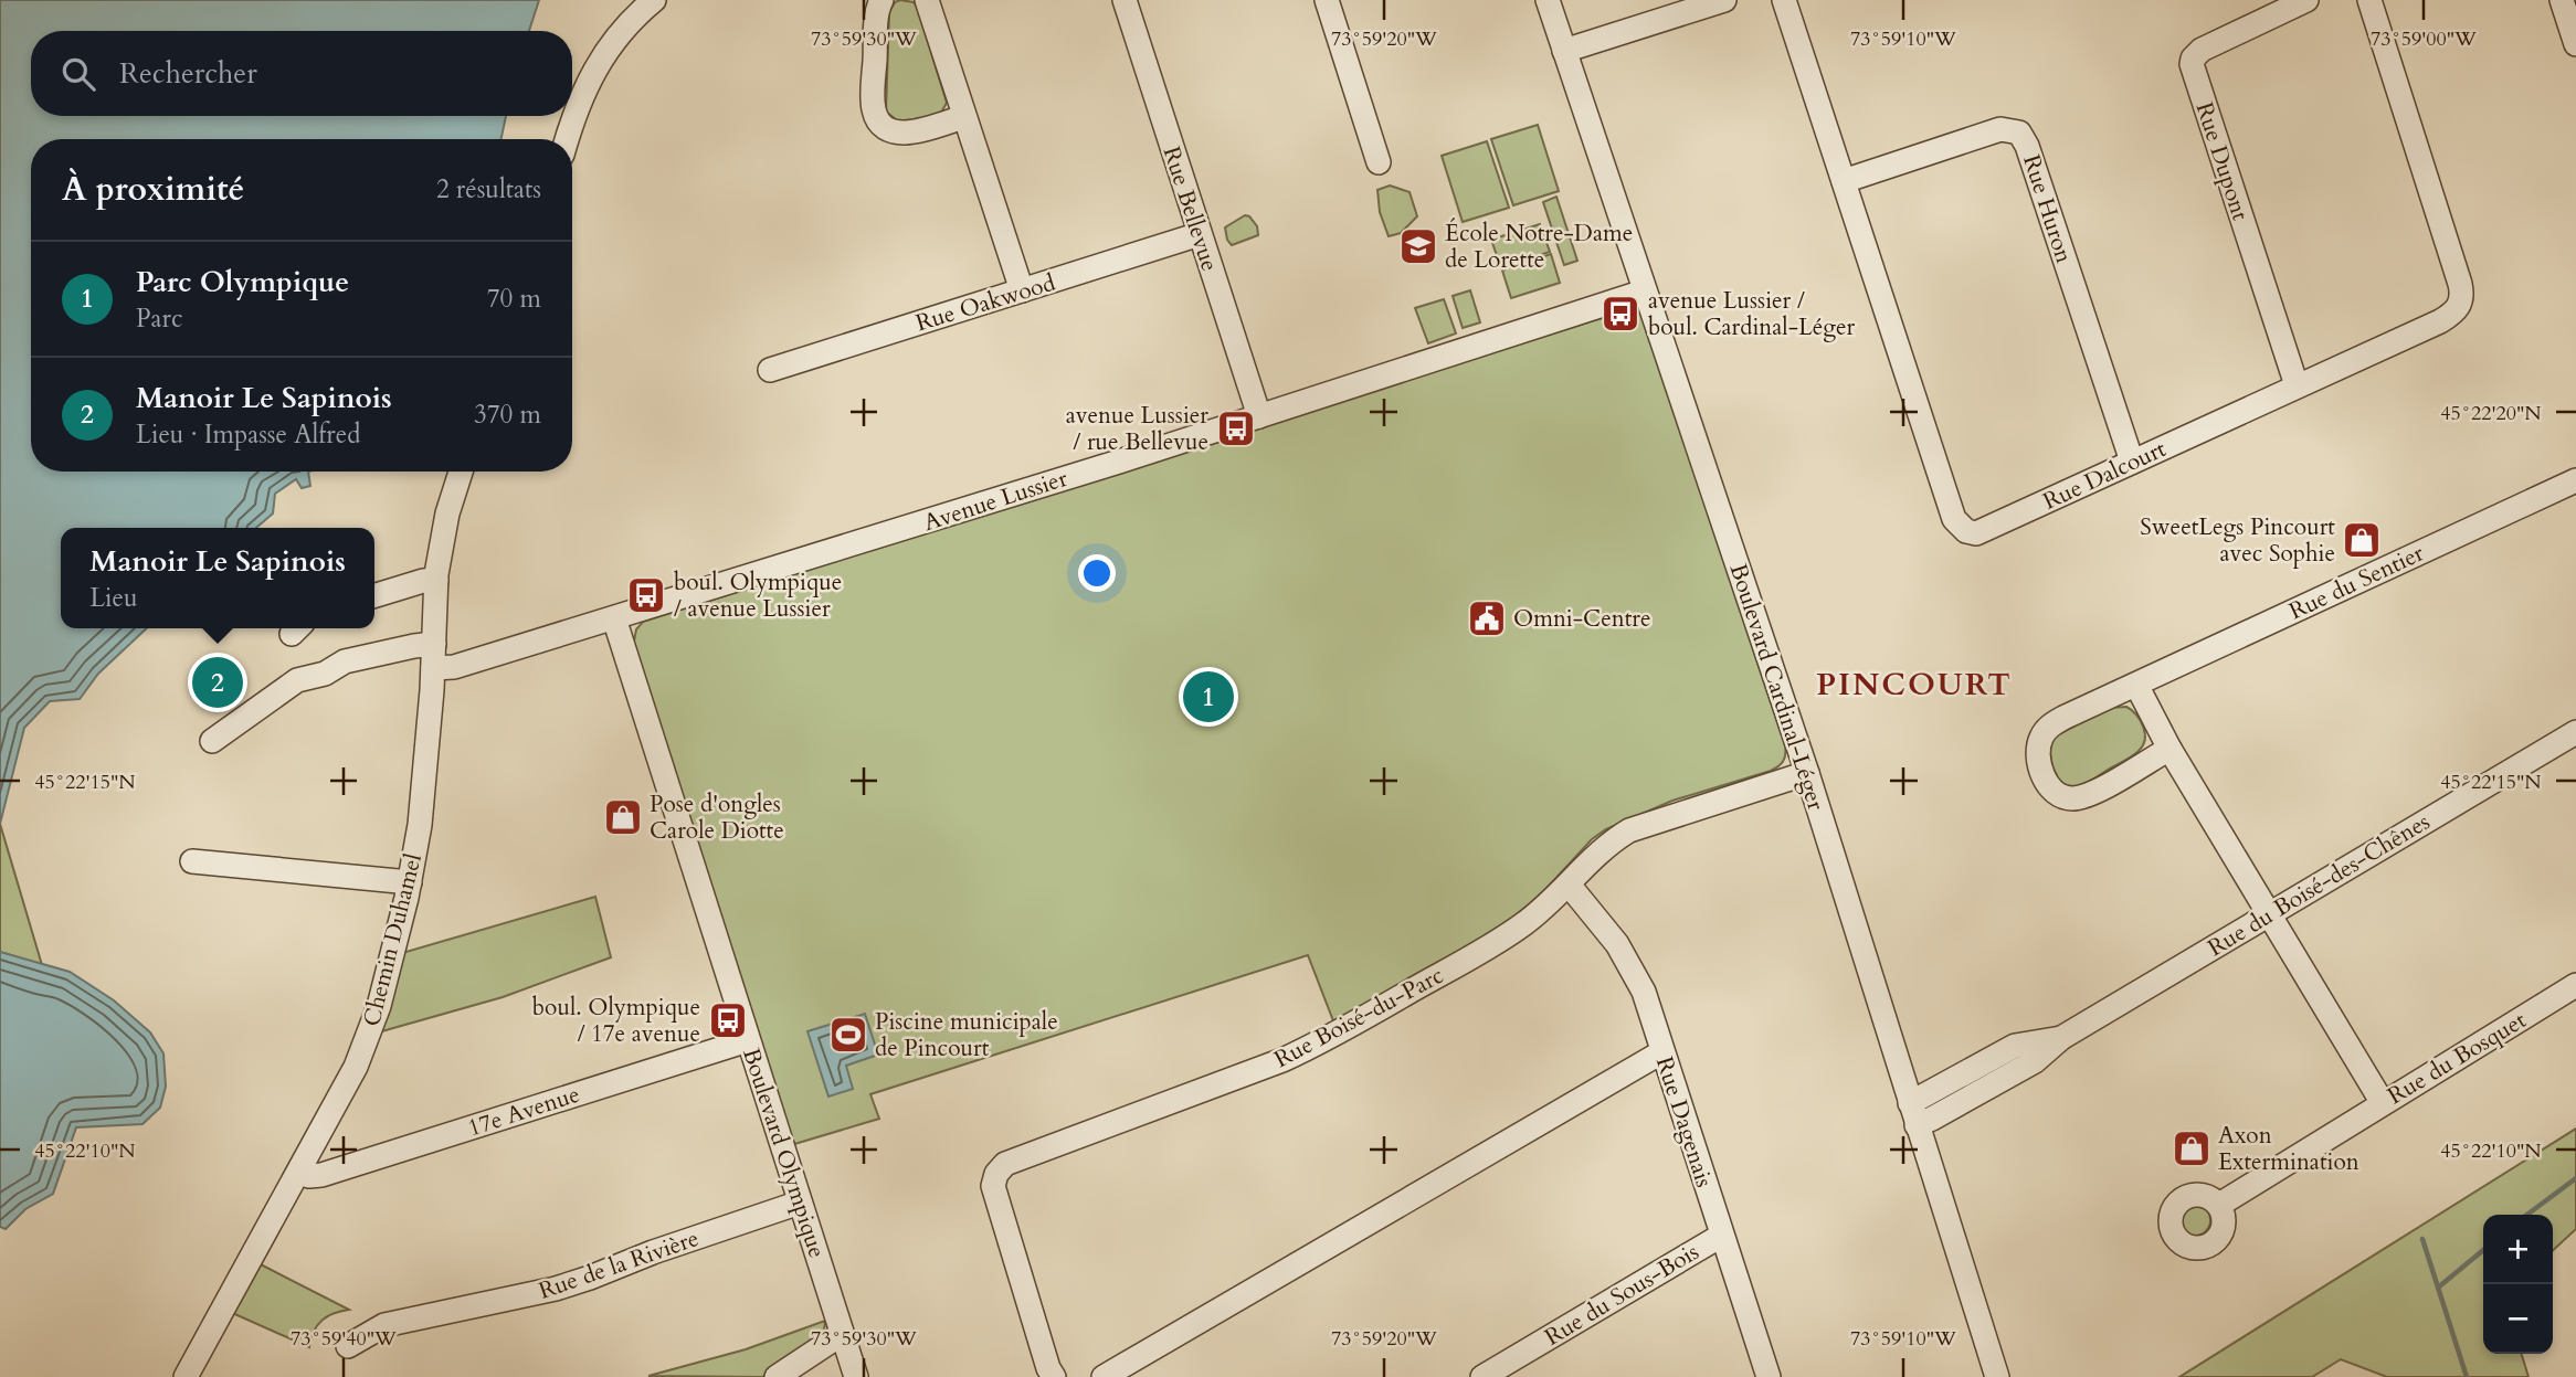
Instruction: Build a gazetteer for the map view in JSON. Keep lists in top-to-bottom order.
{
  "streets": {
    "street": [
      "Rue Dupont",
      "Rue Bellevue",
      "Rue Huron",
      "Rue Oakwood",
      "Rue Dalcourt",
      "Avenue Lussier",
      "Rue du Sentier",
      "Boulevard Cardinal-Léger",
      "Rue du Boisé-des-Chênes",
      "Chemin Duhamel",
      "Rue Boisé-du-Parc",
      "Rue du Bosquet",
      "17e Avenue",
      "Rue Dagenais",
      "Boulevard Olympique",
      "Rue de la Rivière",
      "Rue du Sous-Bois"
    ]
  },
  "crossings": [
    ["Rue Dupont", "Rue Dalcourt"],
    ["Rue Bellevue", "Rue Oakwood"],
    ["Rue Bellevue", "Avenue Lussier"],
    ["Rue Huron", "Rue Dalcourt"],
    ["Avenue Lussier", "Boulevard Cardinal-Léger"],
    ["Avenue Lussier", "Chemin Duhamel"],
    ["Avenue Lussier", "Boulevard Olympique"],
    ["Boulevard Cardinal-Léger", "Rue du Boisé-des-Chênes"],
    ["Boulevard Cardinal-Léger", "Rue Boisé-du-Parc"],
    ["Chemin Duhamel", "17e Avenue"],
    ["Rue Boisé-du-Parc", "Rue Dagenais"],
    ["17e Avenue", "Boulevard Olympique"],
    ["Rue Dagenais", "Rue du Sous-Bois"],
    ["Boulevard Olympique", "Rue de la Rivière"]
  ],
  "districts": ["PINCOURT"],
  "places": {
    "school or university": ["École Notre-Dame de Lorette"],
    "bus stop": [
      "avenue Lussier / boul. Cardinal-Léger",
      "avenue Lussier / rue Bellevue",
      "boul. Olympique / avenue Lussier",
      "boul. Olympique / 17e avenue"
    ],
    "shop": ["SweetLegs Pincourt avec Sophie", "Pose d'ongles Carole Diotte", "Axon Extermination"],
    "public building": ["Omni-Centre"],
    "sports": ["Piscine municipale de Pincourt"]
  },
  "page": {
    "search": "Rechercher",
    "heading": ["À proximité", "2 résultats"],
    "list": [
      {
        "mark": "1",
        "name": "Parc Olympique",
        "note": "Parc",
        "value": "70 m"
      },
      {
        "mark": "2",
        "name": "Manoir Le Sapinois",
        "note": "Lieu · Impasse Alfred",
        "value": "370 m"
      }
    ],
    "popup": ["Manoir Le Sapinois", "Lieu"],
    "pins": ["2", "1"],
    "map_buttons": ["+", "−"]
  },
  "coordinates": [
    "73°59'30\"W",
    "73°59'20\"W",
    "73°59'10\"W",
    "73°59'00\"W",
    "45°22'20\"N",
    "45°22'15\"N",
    "45°22'10\"N",
    "73°59'40\"W"
  ]
}
